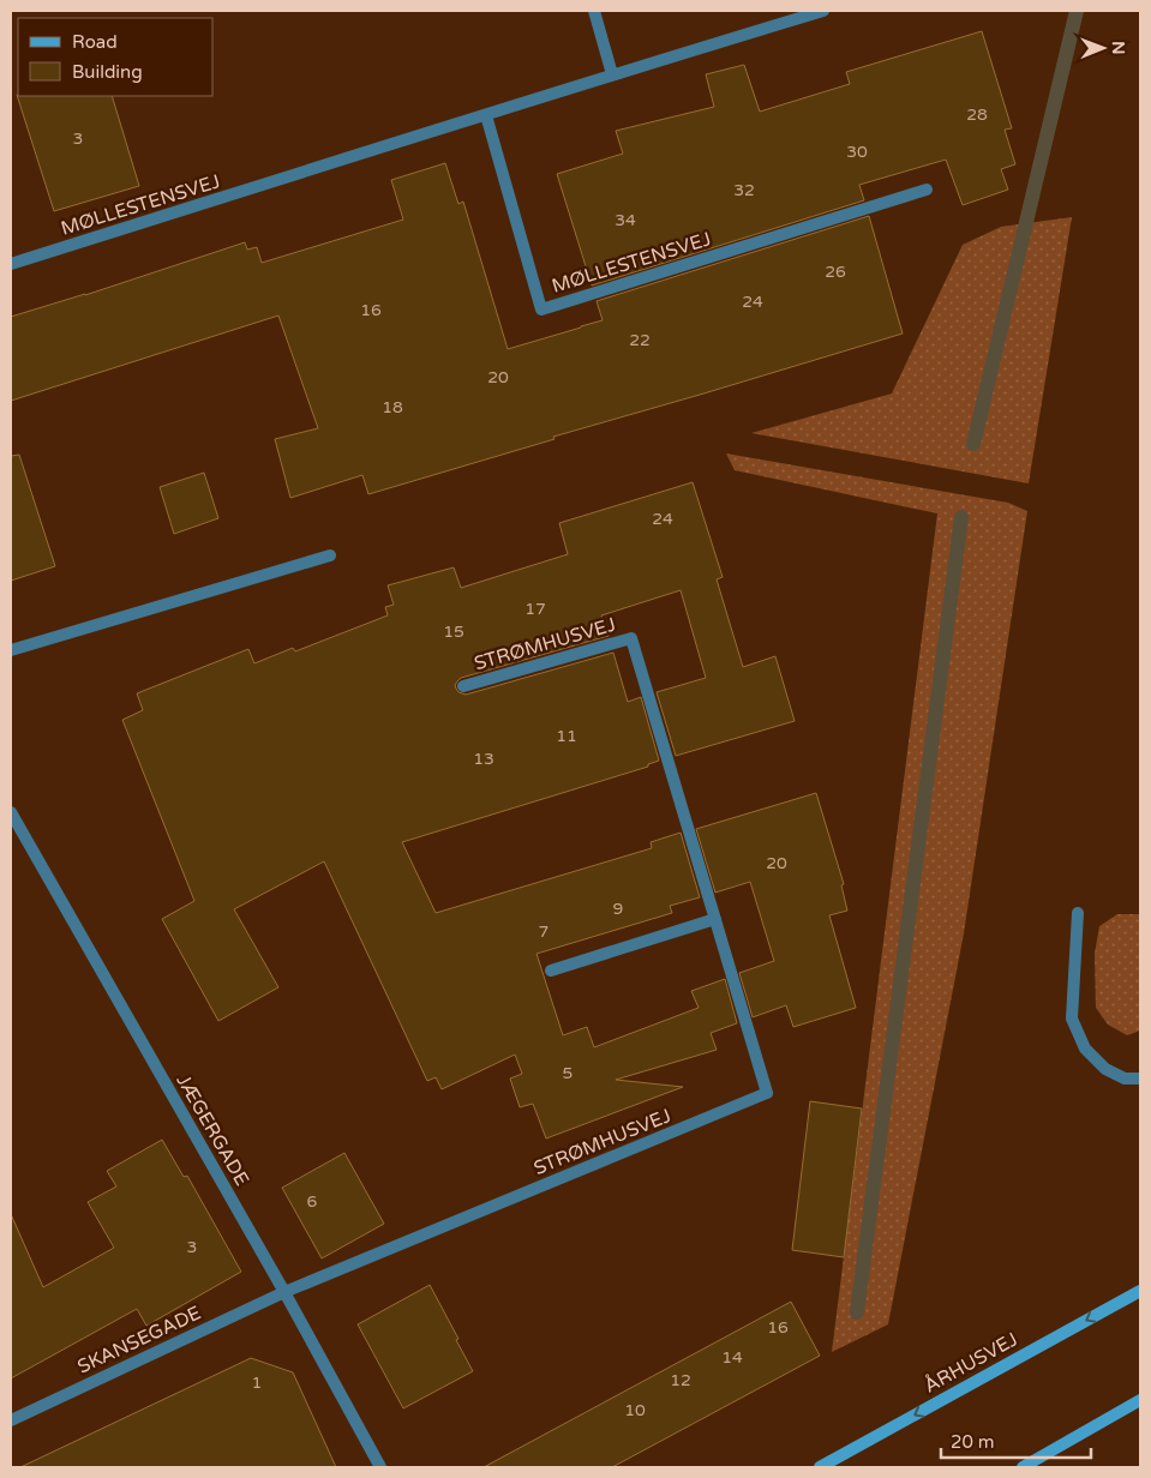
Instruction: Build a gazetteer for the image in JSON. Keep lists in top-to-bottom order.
{
  "streets": {
    "main road": ["ÅRHUSVEJ"],
    "street": [
      "MØLLESTENSVEJ",
      "STRØMHUSVEJ",
      "JÆGERGADE",
      "SKANSEGADE"
    ]
  },
  "crossings": [
    ["STRØMHUSVEJ", "JÆGERGADE"],
    ["STRØMHUSVEJ", "SKANSEGADE"],
    ["JÆGERGADE", "SKANSEGADE"]
  ],
  "house_numbers": [
    "28",
    "3",
    "30",
    "32",
    "34",
    "26",
    "24",
    "16",
    "22",
    "20",
    "18",
    "24",
    "17",
    "15",
    "11",
    "13",
    "20",
    "9",
    "7",
    "5",
    "6",
    "3",
    "16",
    "14",
    "12",
    "1",
    "10"
  ],
  "legend": ["Road", "Building"],
  "scale_bar": "20 m",
  "north": "right"
}
